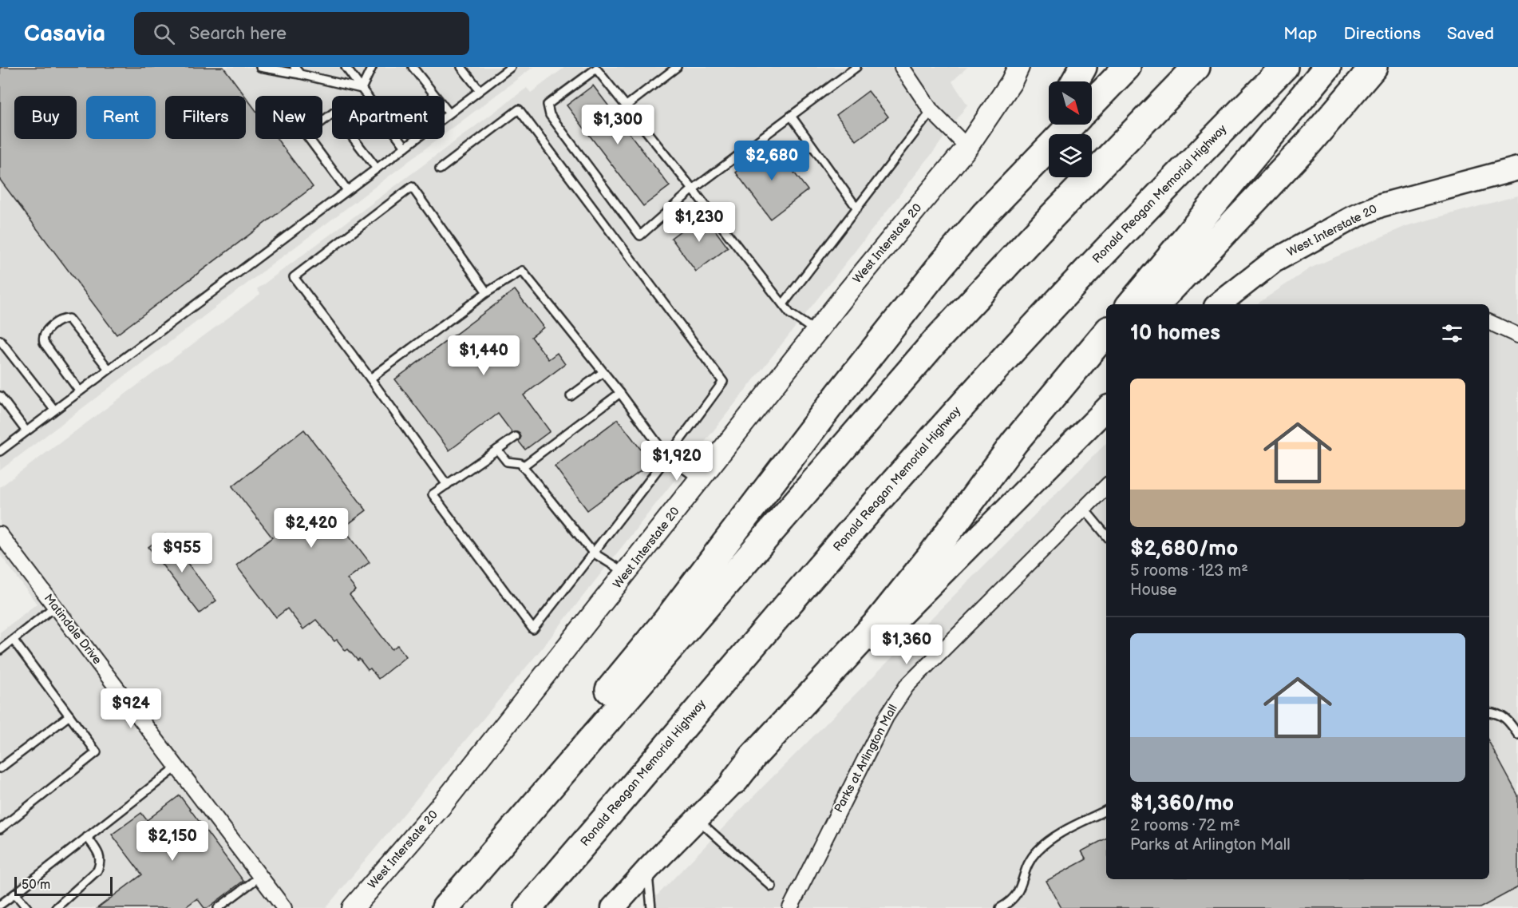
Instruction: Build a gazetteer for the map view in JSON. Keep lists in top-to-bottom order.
{
  "streets": {
    "highway": ["Ronald Reagan Memorial Highway"],
    "main road": ["West Interstate 20"],
    "street": ["Matindale Drive", "Parks at Arlington Mall"]
  },
  "scale_bar": "50 m",
  "north": "bottom right",
  "page": {
    "header": "Casavia",
    "search": "Search here",
    "nav": ["Map", "Directions", "Saved"],
    "chip": [
      "Buy",
      "Rent",
      "Filters",
      "New",
      "Apartment"
    ],
    "price": [
      "$1,300",
      "$2,680",
      "$1,230",
      "$1,440",
      "$1,920",
      "$2,420",
      "$955",
      "$1,360",
      "$924",
      "$2,150"
    ],
    "heading": "10 homes",
    "list": [
      {
        "name": "$2,680/mo",
        "note": "5 rooms · 123 m² · House"
      },
      {
        "name": "$1,360/mo",
        "note": "2 rooms · 72 m² · Parks at Arlington Mall"
      }
    ],
    "scale": "50 m"
  }
}
